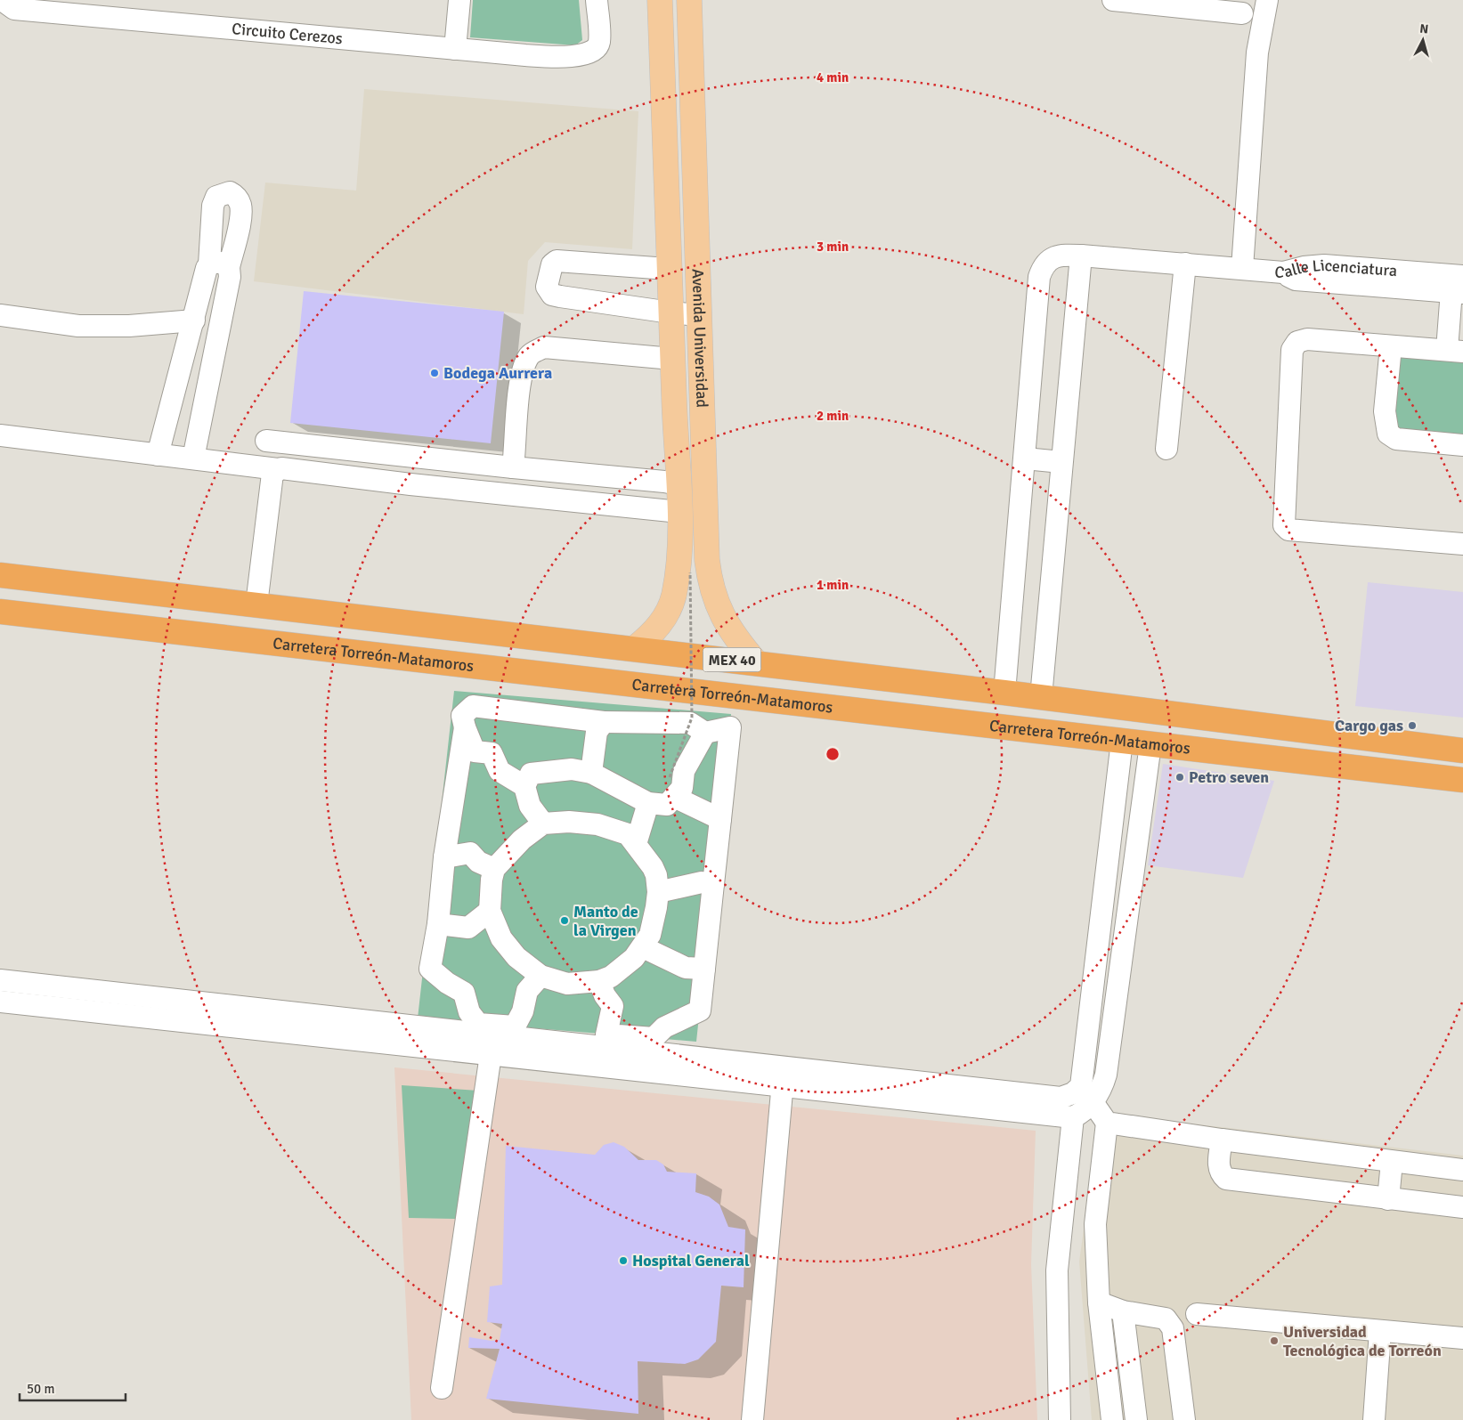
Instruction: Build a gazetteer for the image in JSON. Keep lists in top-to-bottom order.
{
  "streets": {
    "highway": ["Carretera Torreón-Matamoros", "MEX 40"],
    "main road": ["Avenida Universidad"],
    "street": ["Circuito Cerezos", "Calle Licenciatura"]
  },
  "crossings": [
    ["Calle Licenciatura", "MEX 40"],
    ["Avenida Universidad", "MEX 40"]
  ],
  "places": [
    "Bodega Aurrera",
    "Cargo gas",
    "Petro seven",
    "Manto de la Virgen",
    "Hospital General",
    "Universidad Tecnológica de Torreón"
  ],
  "scale_bar": "50 m",
  "north": "top",
  "rings": [
    "4 min",
    "3 min",
    "2 min",
    "1 min"
  ]
}
